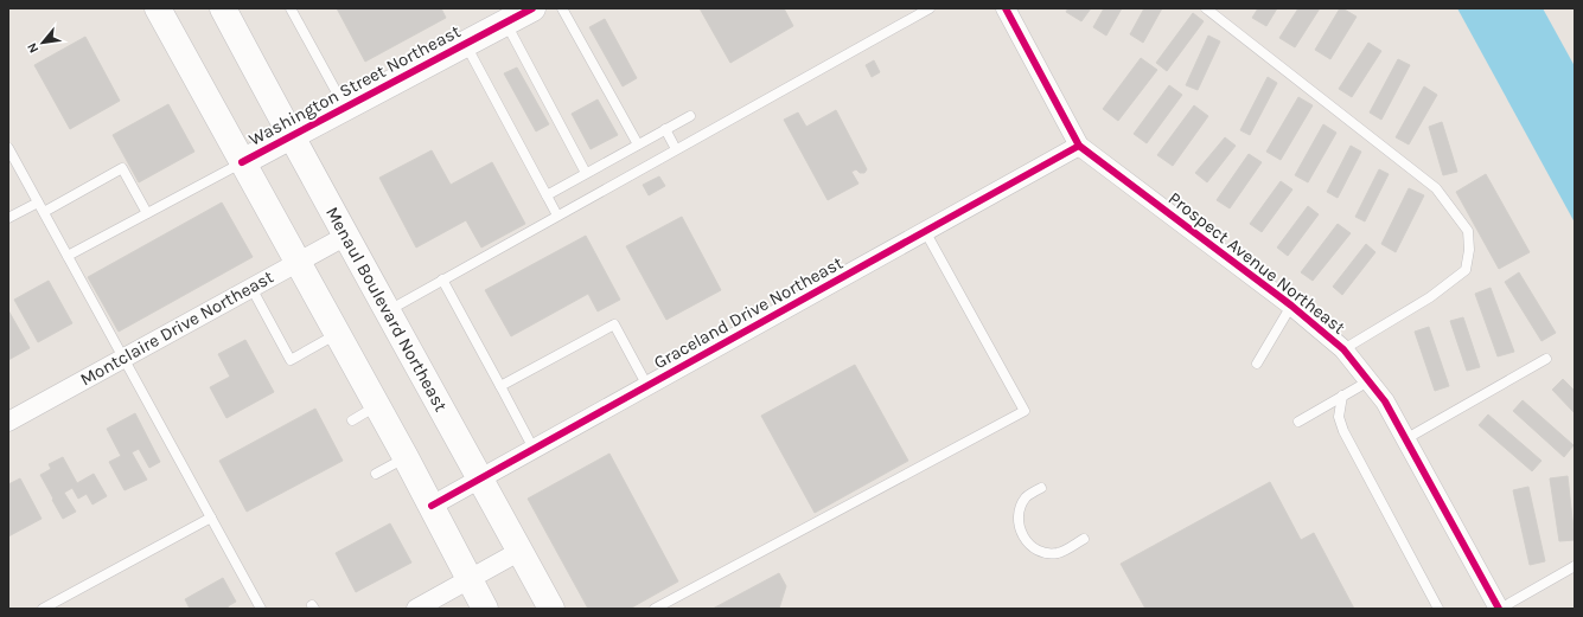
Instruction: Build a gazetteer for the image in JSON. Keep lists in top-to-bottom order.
{
  "streets": {
    "main road": ["Washington Street Northeast", "Menaul Boulevard Northeast"],
    "street": ["Prospect Avenue Northeast", "Graceland Drive Northeast", "Montclaire Drive Northeast"]
  },
  "crossings": [
    ["Washington Street Northeast", "Menaul Boulevard Northeast"],
    ["Prospect Avenue Northeast", "Graceland Drive Northeast"],
    ["Menaul Boulevard Northeast", "Graceland Drive Northeast"],
    ["Menaul Boulevard Northeast", "Montclaire Drive Northeast"]
  ],
  "north": "bottom left"
}
